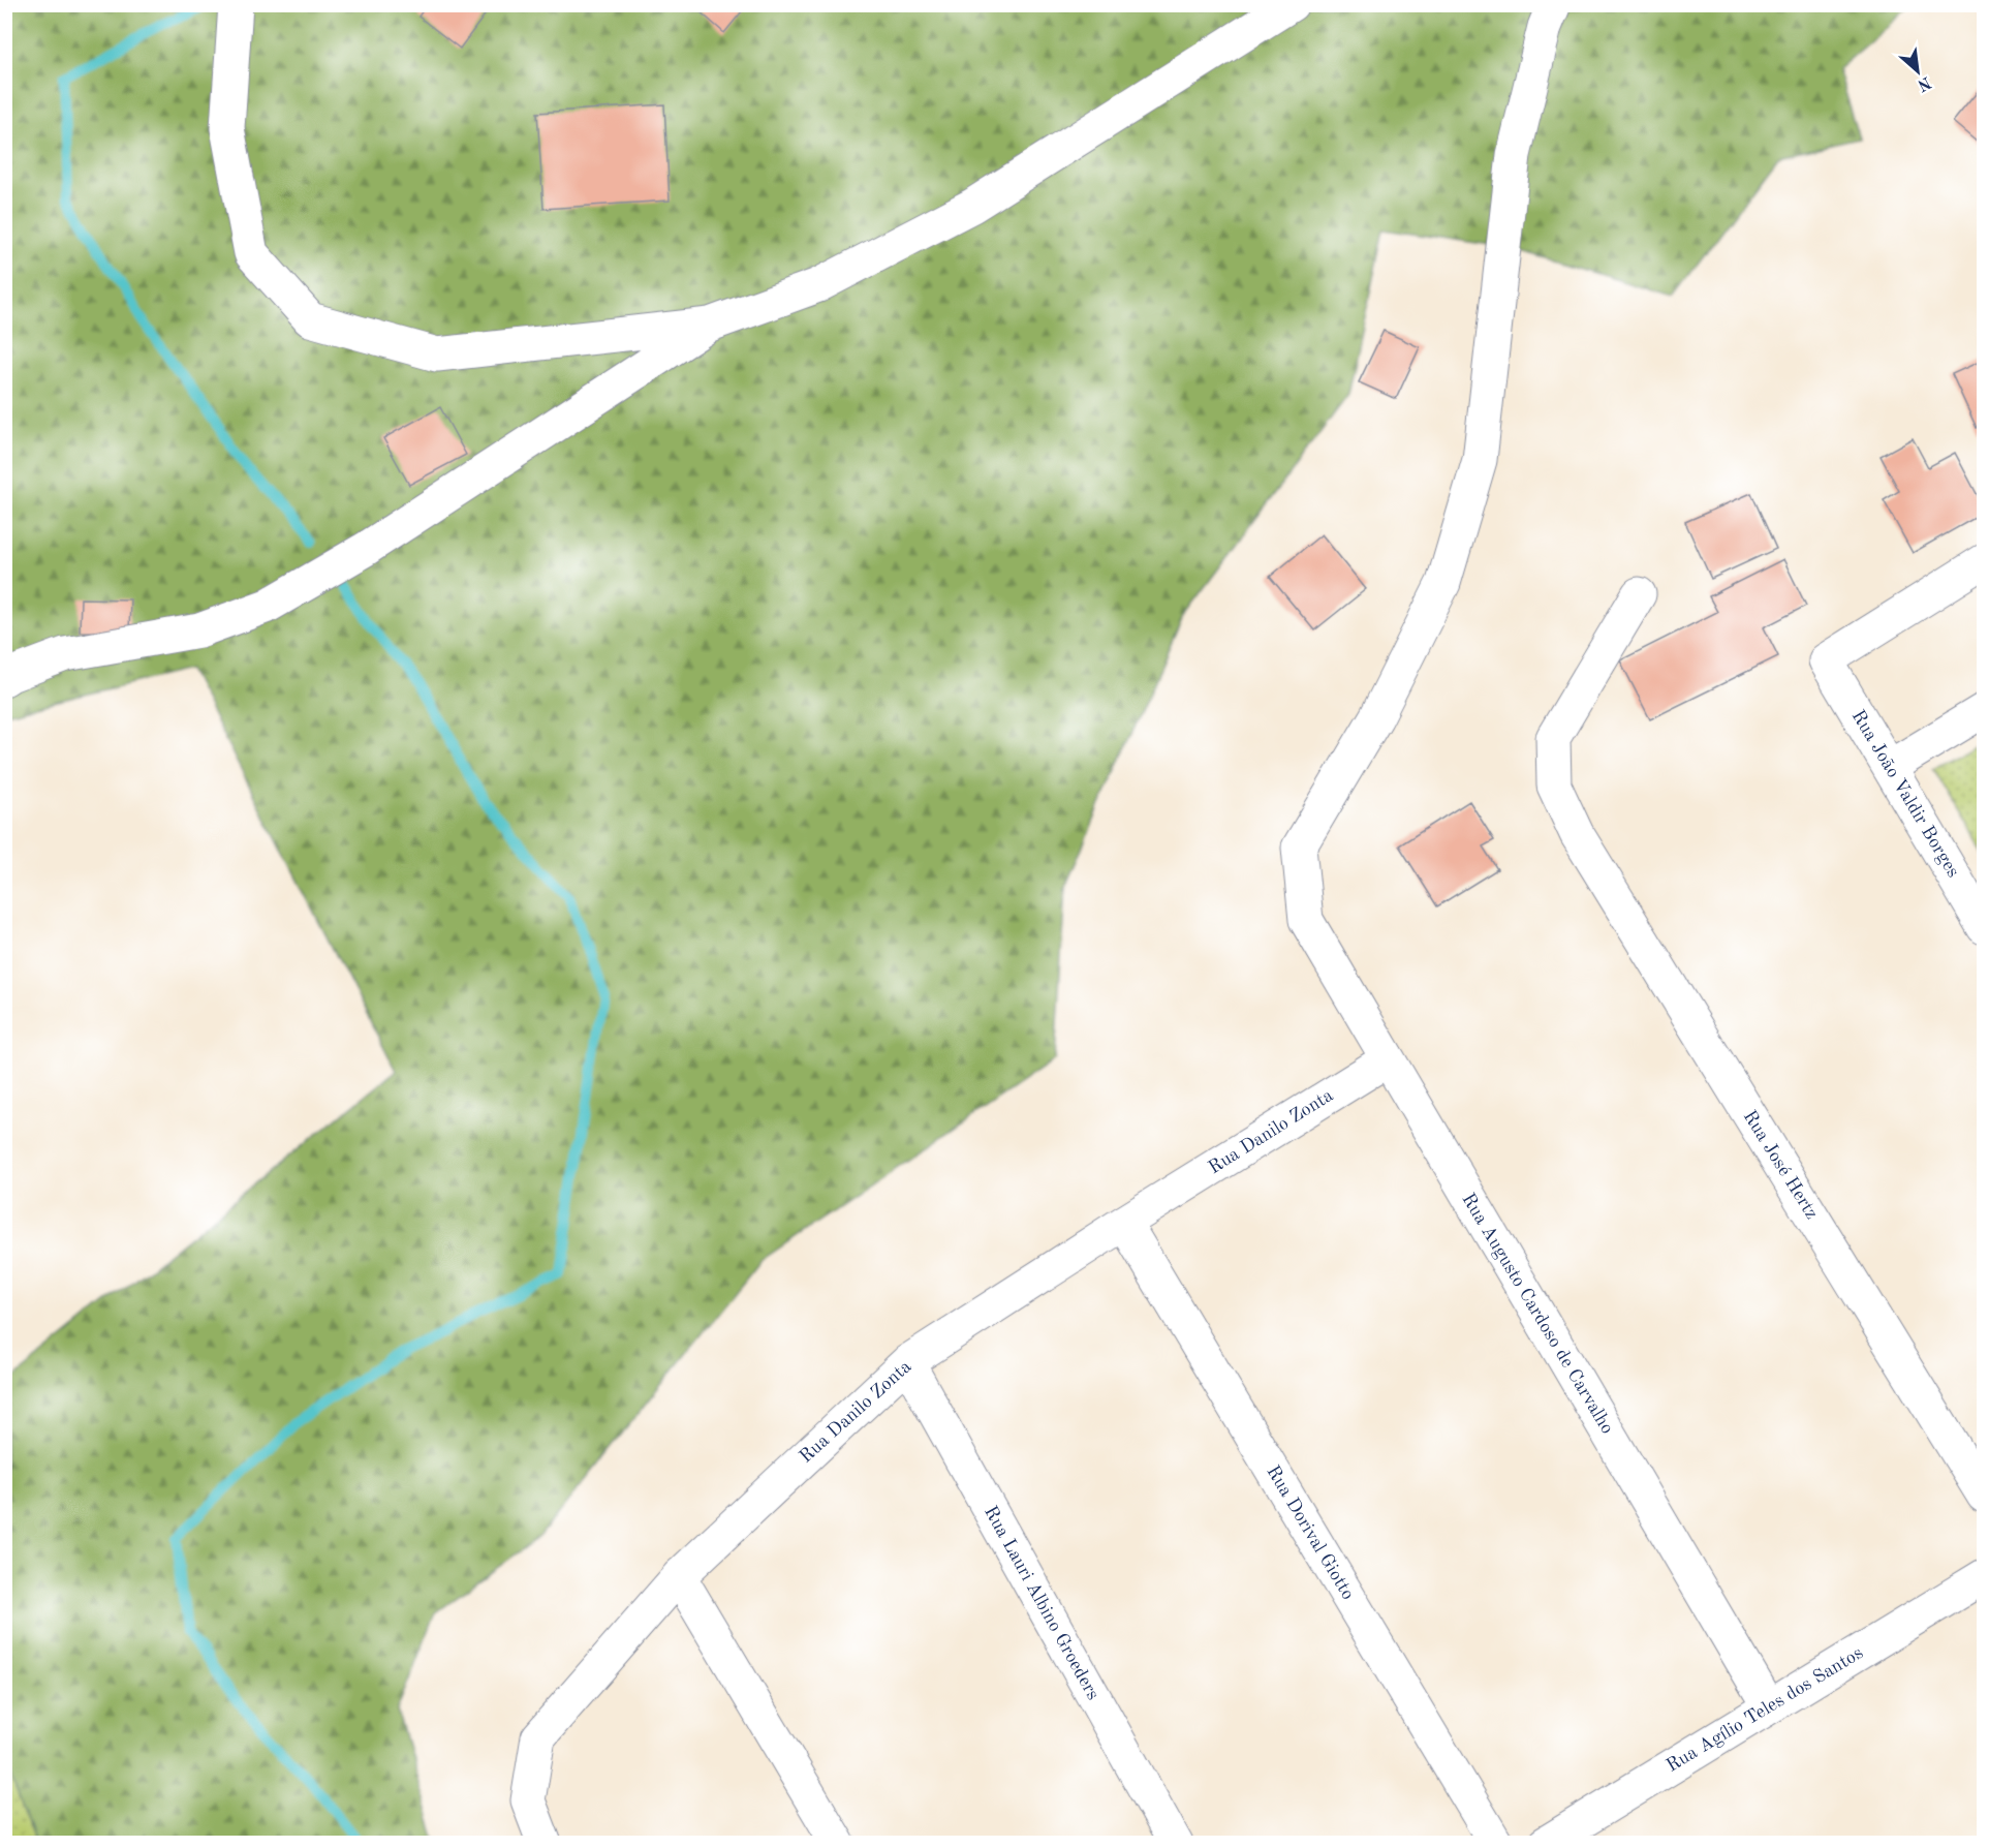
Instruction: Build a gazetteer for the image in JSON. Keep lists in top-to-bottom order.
{
  "streets": {
    "street": [
      "Rua João Valdir Borges",
      "Rua Danilo Zonta",
      "Rua José Hertz",
      "Rua Augusto Cardoso de Carvalho",
      "Rua Dorival Giotto",
      "Rua Lauri Albino Groeders",
      "Rua Agílio Teles dos Santos"
    ]
  },
  "crossings": [
    ["Rua Danilo Zonta", "Rua Augusto Cardoso de Carvalho"],
    ["Rua Danilo Zonta", "Rua Dorival Giotto"],
    ["Rua Danilo Zonta", "Rua Lauri Albino Groeders"],
    ["Rua Augusto Cardoso de Carvalho", "Rua Agílio Teles dos Santos"]
  ],
  "north": "bottom right"
}
